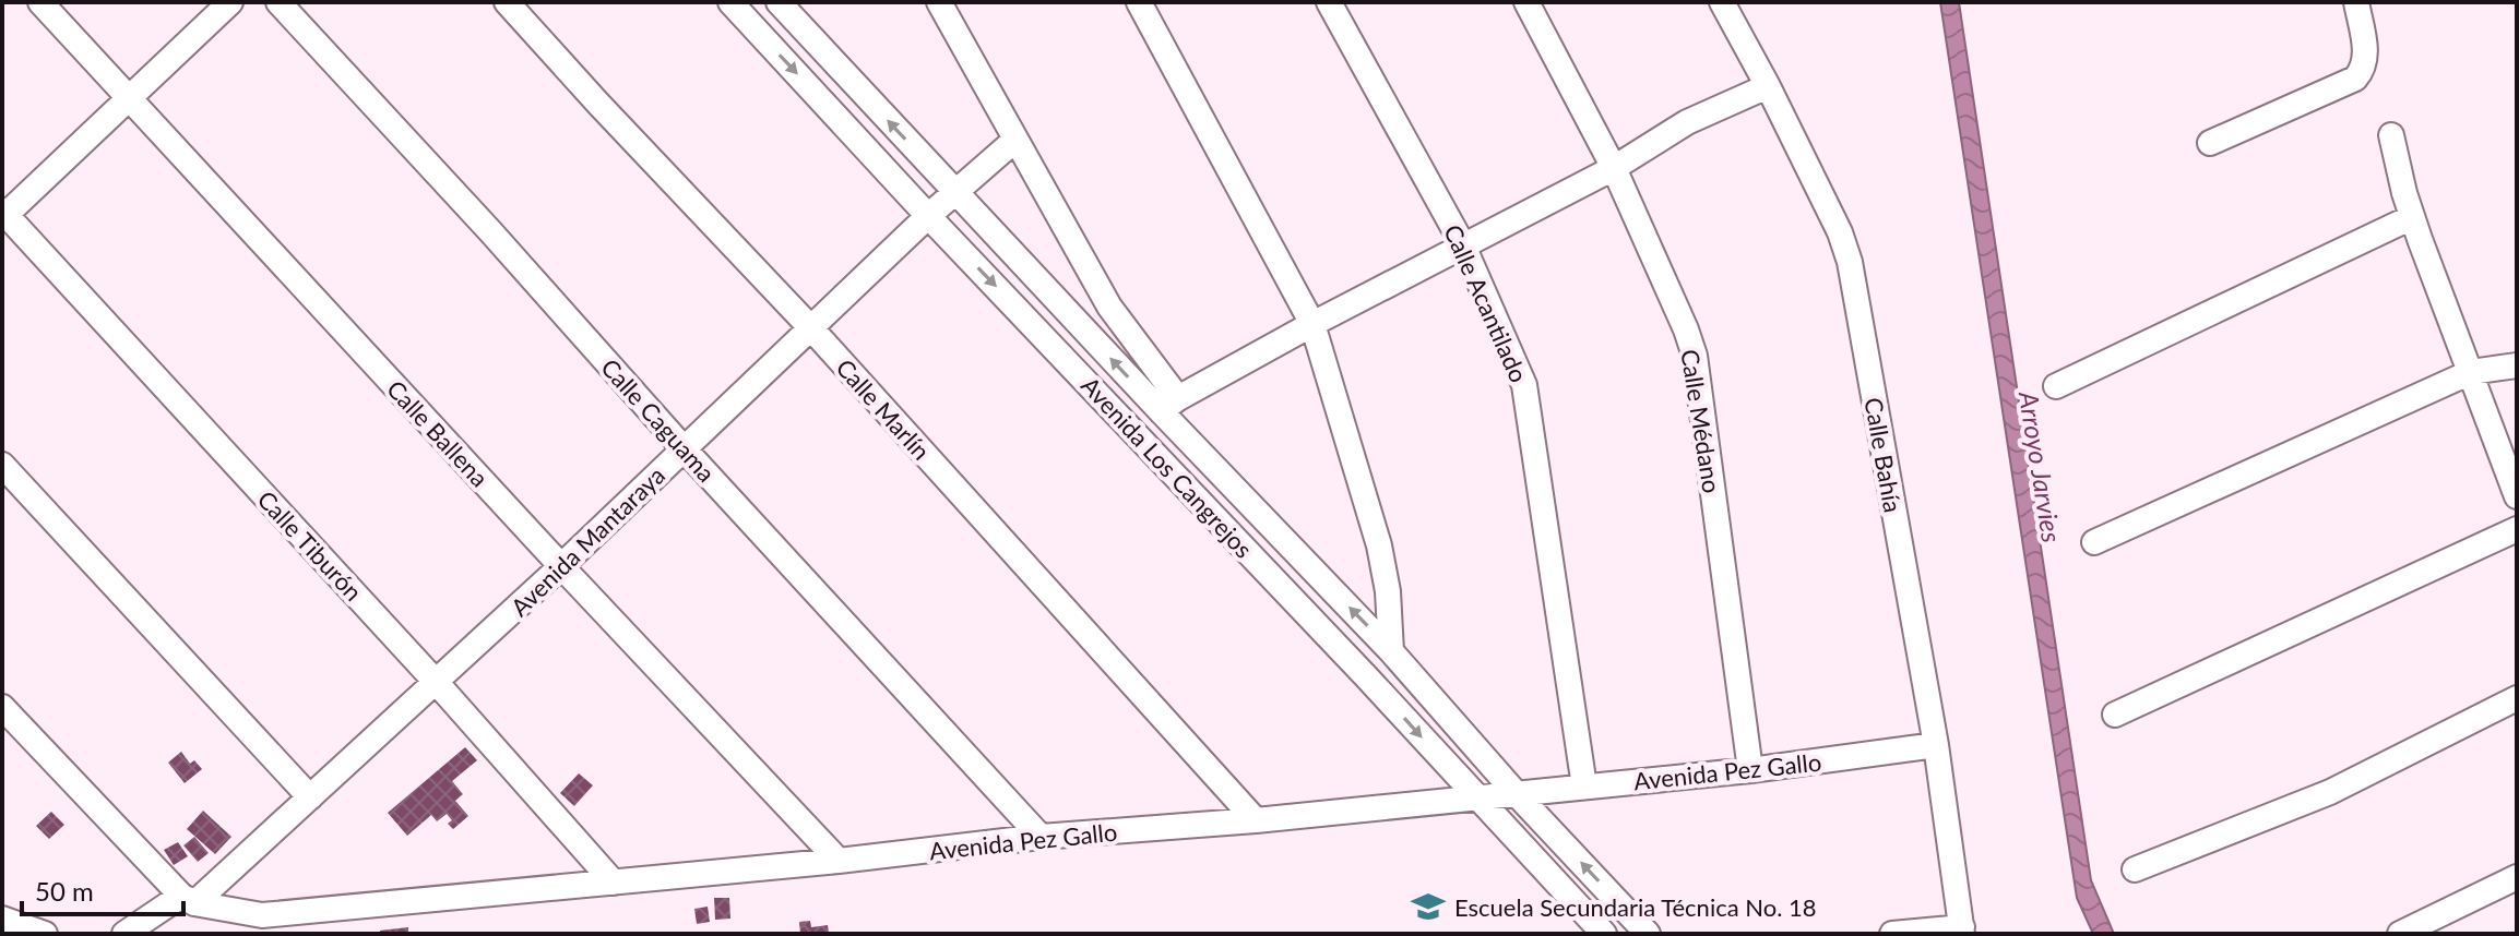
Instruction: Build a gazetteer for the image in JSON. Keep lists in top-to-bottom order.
{
  "streets": {
    "street": [
      "Calle Acantilado",
      "Calle Marlín",
      "Calle Caguama",
      "Calle Médano",
      "Calle Ballena",
      "Calle Bahía",
      "Avenida Los Cangrejos",
      "Avenida Mantaraya",
      "Calle Tiburón",
      "Avenida Pez Gallo"
    ]
  },
  "crossings": [
    ["Calle Acantilado", "Avenida Pez Gallo"],
    ["Calle Marlín", "Avenida Mantaraya"],
    ["Calle Marlín", "Avenida Pez Gallo"],
    ["Calle Caguama", "Avenida Mantaraya"],
    ["Calle Caguama", "Avenida Pez Gallo"],
    ["Calle Médano", "Avenida Pez Gallo"],
    ["Calle Ballena", "Avenida Mantaraya"],
    ["Calle Ballena", "Avenida Pez Gallo"],
    ["Calle Bahía", "Avenida Pez Gallo"],
    ["Avenida Los Cangrejos", "Avenida Mantaraya"],
    ["Avenida Los Cangrejos", "Avenida Pez Gallo"],
    ["Avenida Mantaraya", "Calle Tiburón"],
    ["Avenida Mantaraya", "Avenida Pez Gallo"],
    ["Calle Tiburón", "Avenida Pez Gallo"]
  ],
  "water": ["Arroyo Jarvies"],
  "places": {
    "school or university": ["Escuela Secundaria Técnica No. 18"]
  },
  "scale_bar": "50 m"
}
